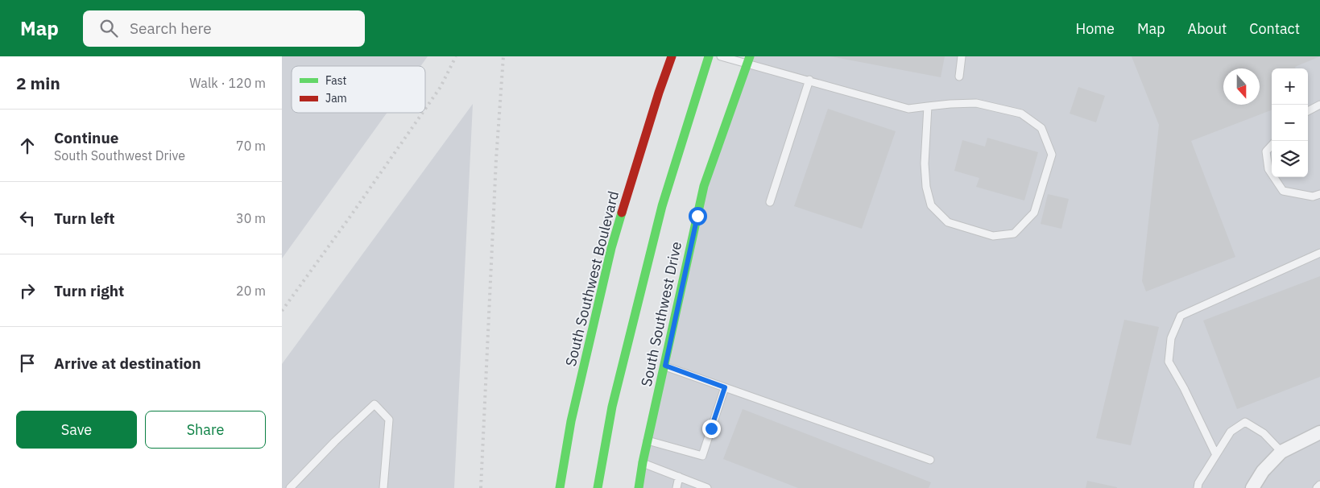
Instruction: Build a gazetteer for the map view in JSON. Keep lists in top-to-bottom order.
{
  "streets": {
    "main road": ["South Southwest Boulevard", "South Southwest Drive"]
  },
  "legend": ["Fast", "Jam"],
  "north": "bottom",
  "page": {
    "header": "Map",
    "search": "Search here",
    "nav": [
      "Home",
      "Map",
      "About",
      "Contact"
    ],
    "heading": ["2 min", "Walk · 120 m"],
    "map_buttons": ["+", "−"],
    "list": [
      ["Continue", "South Southwest Drive", "70 m"],
      ["Turn left", "30 m"],
      ["Turn right", "20 m"],
      "Arrive at destination"
    ],
    "buttons": ["Save", "Share"]
  }
}
